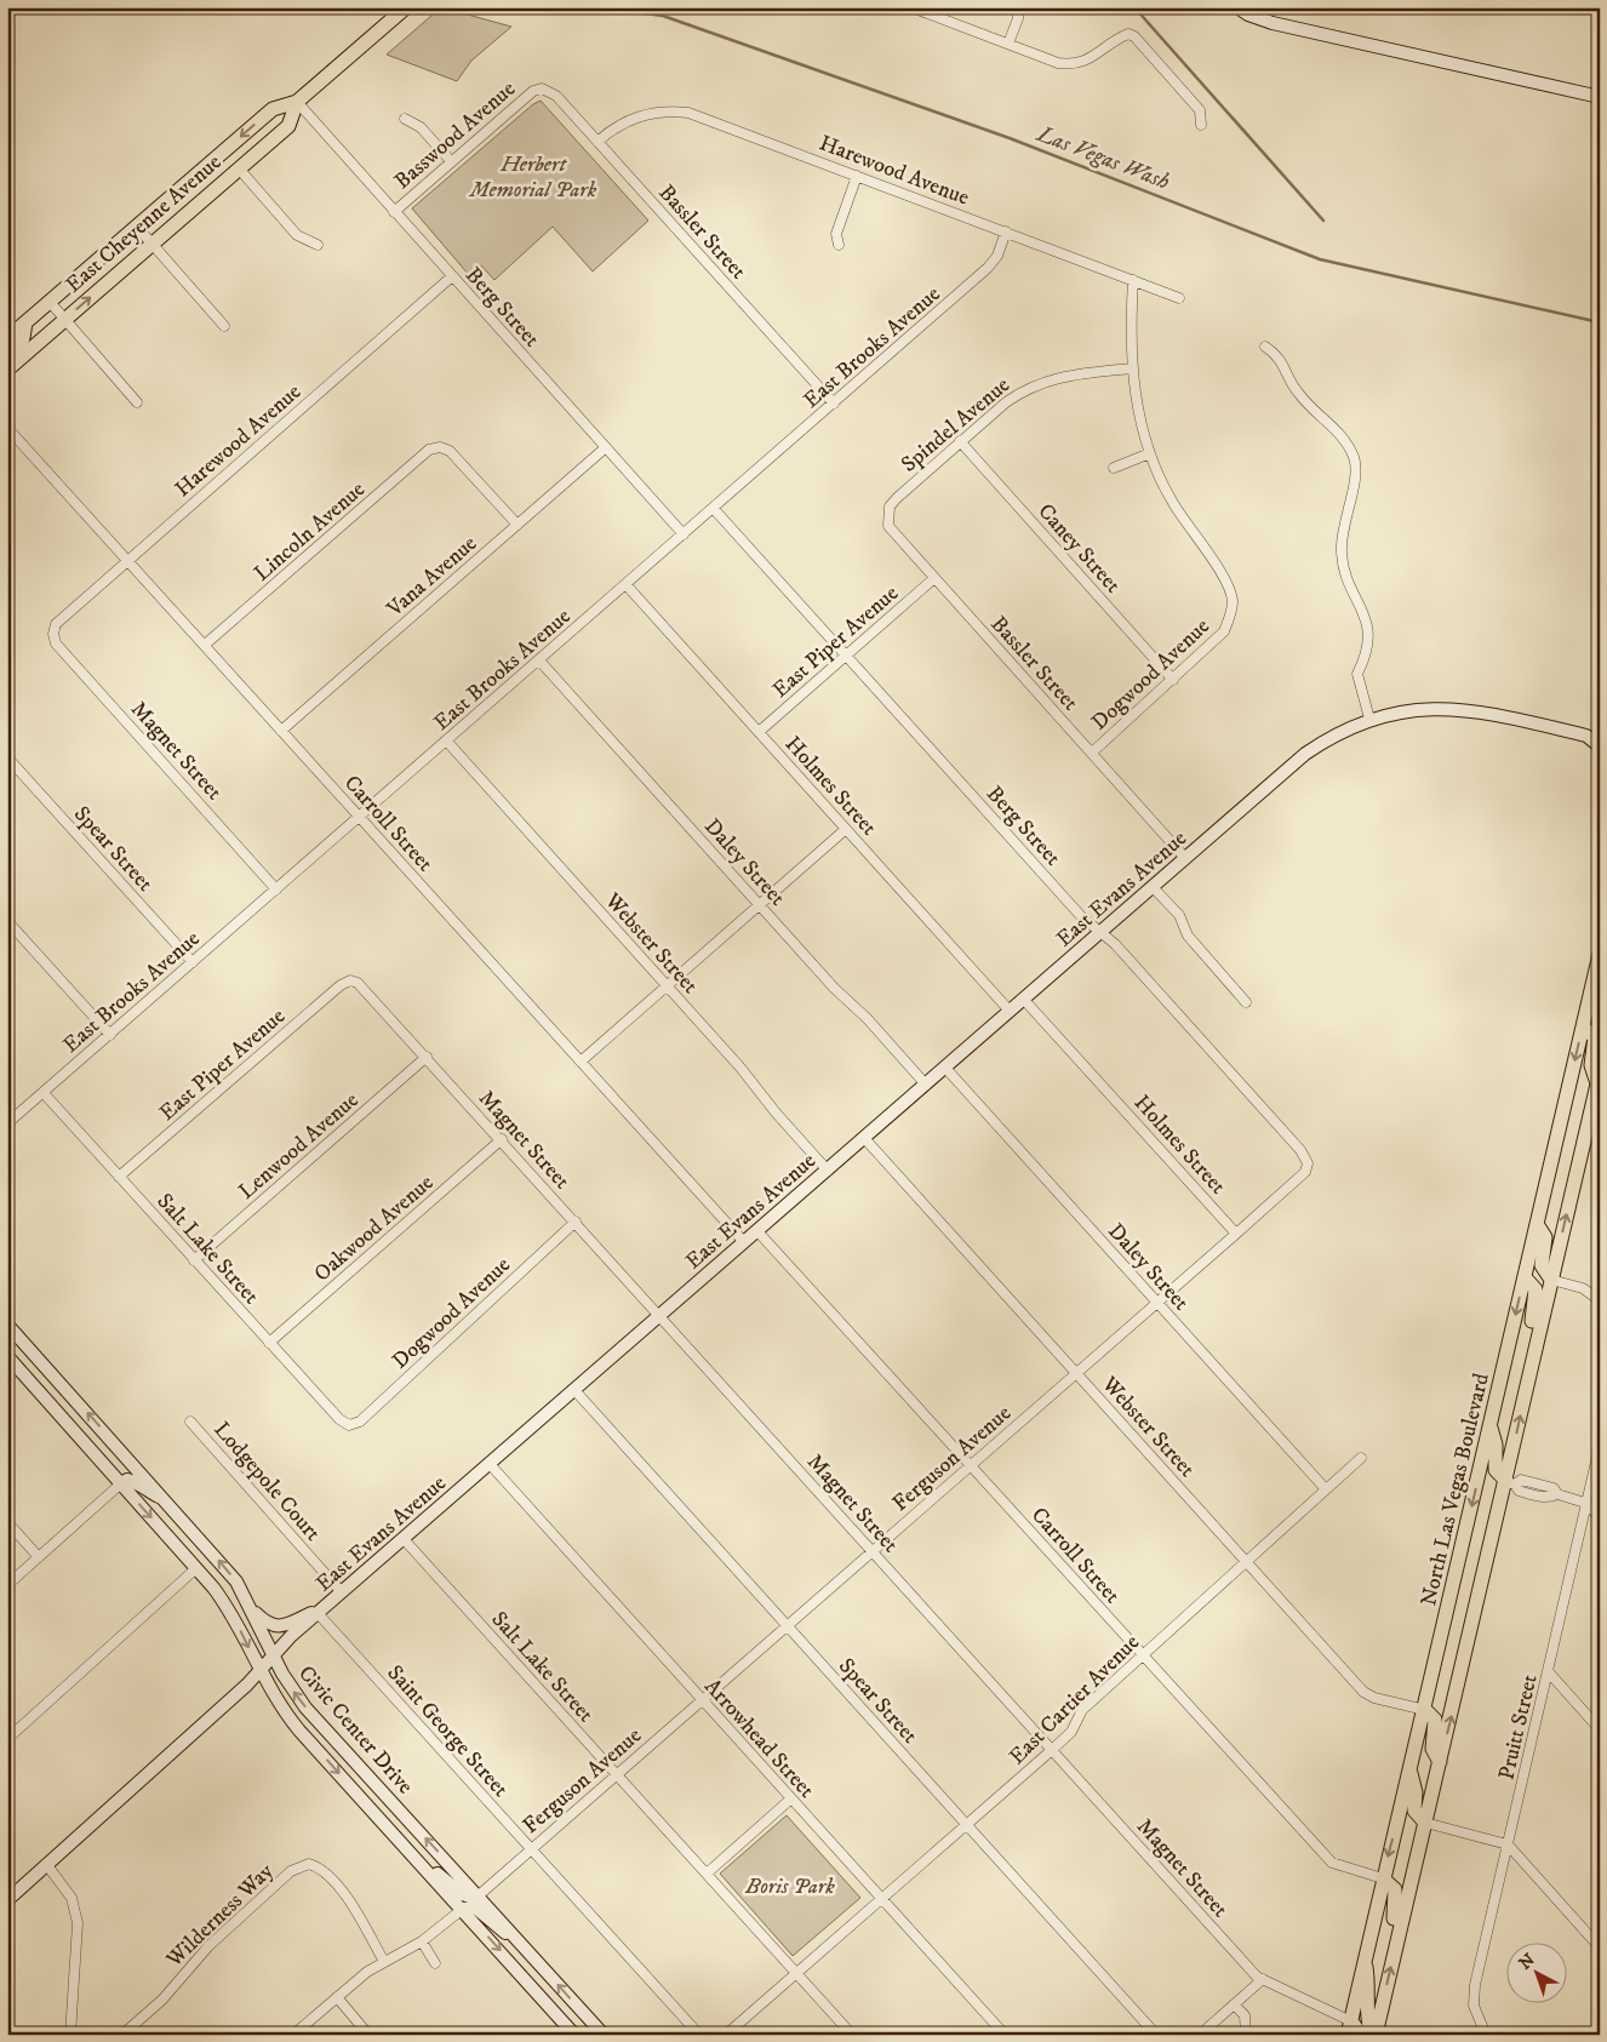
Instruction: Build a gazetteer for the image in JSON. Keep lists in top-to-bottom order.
{
  "streets": {
    "main road": ["East Cheyenne Avenue", "North Las Vegas Boulevard"],
    "street": [
      "Basswood Avenue",
      "Harewood Avenue",
      "Bassler Street",
      "Berg Street",
      "East Brooks Avenue",
      "Spindel Avenue",
      "Lincoln Avenue",
      "Caney Street",
      "Vana Avenue",
      "East Piper Avenue",
      "Dogwood Avenue",
      "Magnet Street",
      "Holmes Street",
      "Carroll Street",
      "Spear Street",
      "Daley Street",
      "East Evans Avenue",
      "Webster Street",
      "Lenwood Avenue",
      "Oakwood Avenue",
      "Salt Lake Street",
      "Ferguson Avenue",
      "Lodgepole Court",
      "East Cartier Avenue",
      "Pruitt Street",
      "Civic Center Drive",
      "Saint George Street",
      "Arrowhead Street",
      "Wilderness Way"
    ]
  },
  "crossings": [
    ["Basswood Avenue", "Bassler Street"],
    ["Basswood Avenue", "Berg Street"],
    ["Harewood Avenue", "Bassler Street"],
    ["Harewood Avenue", "Berg Street"],
    ["Harewood Avenue", "East Brooks Avenue"],
    ["Harewood Avenue", "Dogwood Avenue"],
    ["Harewood Avenue", "Magnet Street"],
    ["Harewood Avenue", "Carroll Street"],
    ["East Cheyenne Avenue", "Berg Street"],
    ["Bassler Street", "East Brooks Avenue"],
    ["Bassler Street", "Spindel Avenue"],
    ["Bassler Street", "East Piper Avenue"],
    ["Bassler Street", "Dogwood Avenue"],
    ["Bassler Street", "East Evans Avenue"],
    ["Berg Street", "East Brooks Avenue"],
    ["Berg Street", "Vana Avenue"],
    ["Berg Street", "East Piper Avenue"],
    ["Berg Street", "East Evans Avenue"],
    ["Berg Street", "Ferguson Avenue"],
    ["East Brooks Avenue", "Magnet Street"],
    ["East Brooks Avenue", "Holmes Street"],
    ["East Brooks Avenue", "Carroll Street"],
    ["East Brooks Avenue", "Spear Street"],
    ["East Brooks Avenue", "Daley Street"],
    ["East Brooks Avenue", "Webster Street"],
    ["East Brooks Avenue", "Salt Lake Street"],
    ["Spindel Avenue", "Caney Street"],
    ["Spindel Avenue", "Dogwood Avenue"],
    ["Lincoln Avenue", "Vana Avenue"],
    ["Lincoln Avenue", "Carroll Street"],
    ["Caney Street", "Dogwood Avenue"],
    ["Vana Avenue", "Carroll Street"],
    ["East Piper Avenue", "Magnet Street"],
    ["East Piper Avenue", "Holmes Street"],
    ["East Piper Avenue", "Salt Lake Street"],
    ["Dogwood Avenue", "Magnet Street"],
    ["Dogwood Avenue", "Salt Lake Street"],
    ["Magnet Street", "East Evans Avenue"],
    ["Magnet Street", "Lenwood Avenue"],
    ["Magnet Street", "Oakwood Avenue"],
    ["Magnet Street", "Ferguson Avenue"],
    ["Magnet Street", "North Las Vegas Boulevard"],
    ["Magnet Street", "East Cartier Avenue"],
    ["Holmes Street", "East Evans Avenue"],
    ["Holmes Street", "Ferguson Avenue"],
    ["Carroll Street", "East Evans Avenue"],
    ["Carroll Street", "Ferguson Avenue"],
    ["Carroll Street", "North Las Vegas Boulevard"],
    ["Carroll Street", "East Cartier Avenue"],
    ["Spear Street", "East Evans Avenue"],
    ["Spear Street", "Ferguson Avenue"],
    ["Spear Street", "East Cartier Avenue"],
    ["Daley Street", "East Evans Avenue"],
    ["Daley Street", "Ferguson Avenue"],
    ["Daley Street", "East Cartier Avenue"],
    ["East Evans Avenue", "Webster Street"],
    ["East Evans Avenue", "Salt Lake Street"],
    ["East Evans Avenue", "Lodgepole Court"],
    ["East Evans Avenue", "Civic Center Drive"],
    ["East Evans Avenue", "Saint George Street"],
    ["East Evans Avenue", "Arrowhead Street"],
    ["Webster Street", "Ferguson Avenue"],
    ["Webster Street", "North Las Vegas Boulevard"],
    ["Webster Street", "East Cartier Avenue"],
    ["Lenwood Avenue", "Salt Lake Street"],
    ["Oakwood Avenue", "Salt Lake Street"],
    ["Salt Lake Street", "Ferguson Avenue"],
    ["Salt Lake Street", "East Cartier Avenue"],
    ["Ferguson Avenue", "Civic Center Drive"],
    ["Ferguson Avenue", "Saint George Street"],
    ["Ferguson Avenue", "Arrowhead Street"],
    ["East Cartier Avenue", "Arrowhead Street"]
  ],
  "water": ["Las Vegas Wash"],
  "parks": ["Herbert Memorial Park", "Boris Park"],
  "north": "top left"
}
